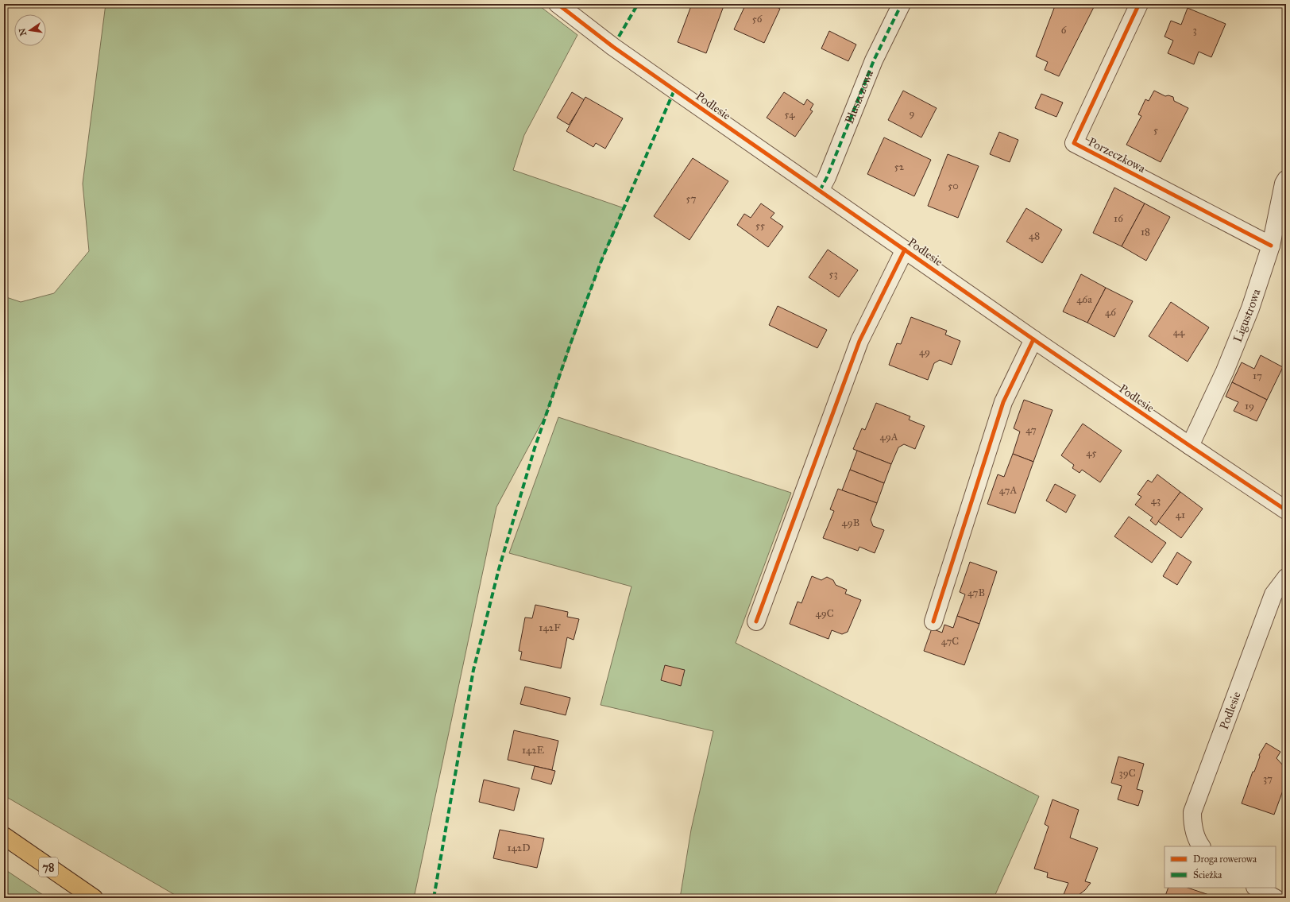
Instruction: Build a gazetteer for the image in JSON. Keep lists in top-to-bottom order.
{
  "streets": {
    "main road": ["78"],
    "street": [
      "Bluszczowa",
      "Podlesie",
      "Porzeczkowa",
      "Ligustrowa"
    ]
  },
  "crossings": [
    ["Bluszczowa", "Podlesie"],
    ["Podlesie", "Ligustrowa"],
    ["Porzeczkowa", "Ligustrowa"]
  ],
  "house_numbers": [
    "56",
    "6",
    "3",
    "9",
    "54",
    "5",
    "52",
    "50",
    "57",
    "16",
    "55",
    "18",
    "48",
    "53",
    "46a",
    "46",
    "44",
    "49",
    "17",
    "19",
    "47",
    "49A",
    "45",
    "47A",
    "43",
    "41",
    "49B",
    "47B",
    "49C",
    "142F",
    "47C",
    "142E",
    "39C",
    "37",
    "142D"
  ],
  "legend": ["Droga rowerowa", "Ścieżka"],
  "north": "left"
}
